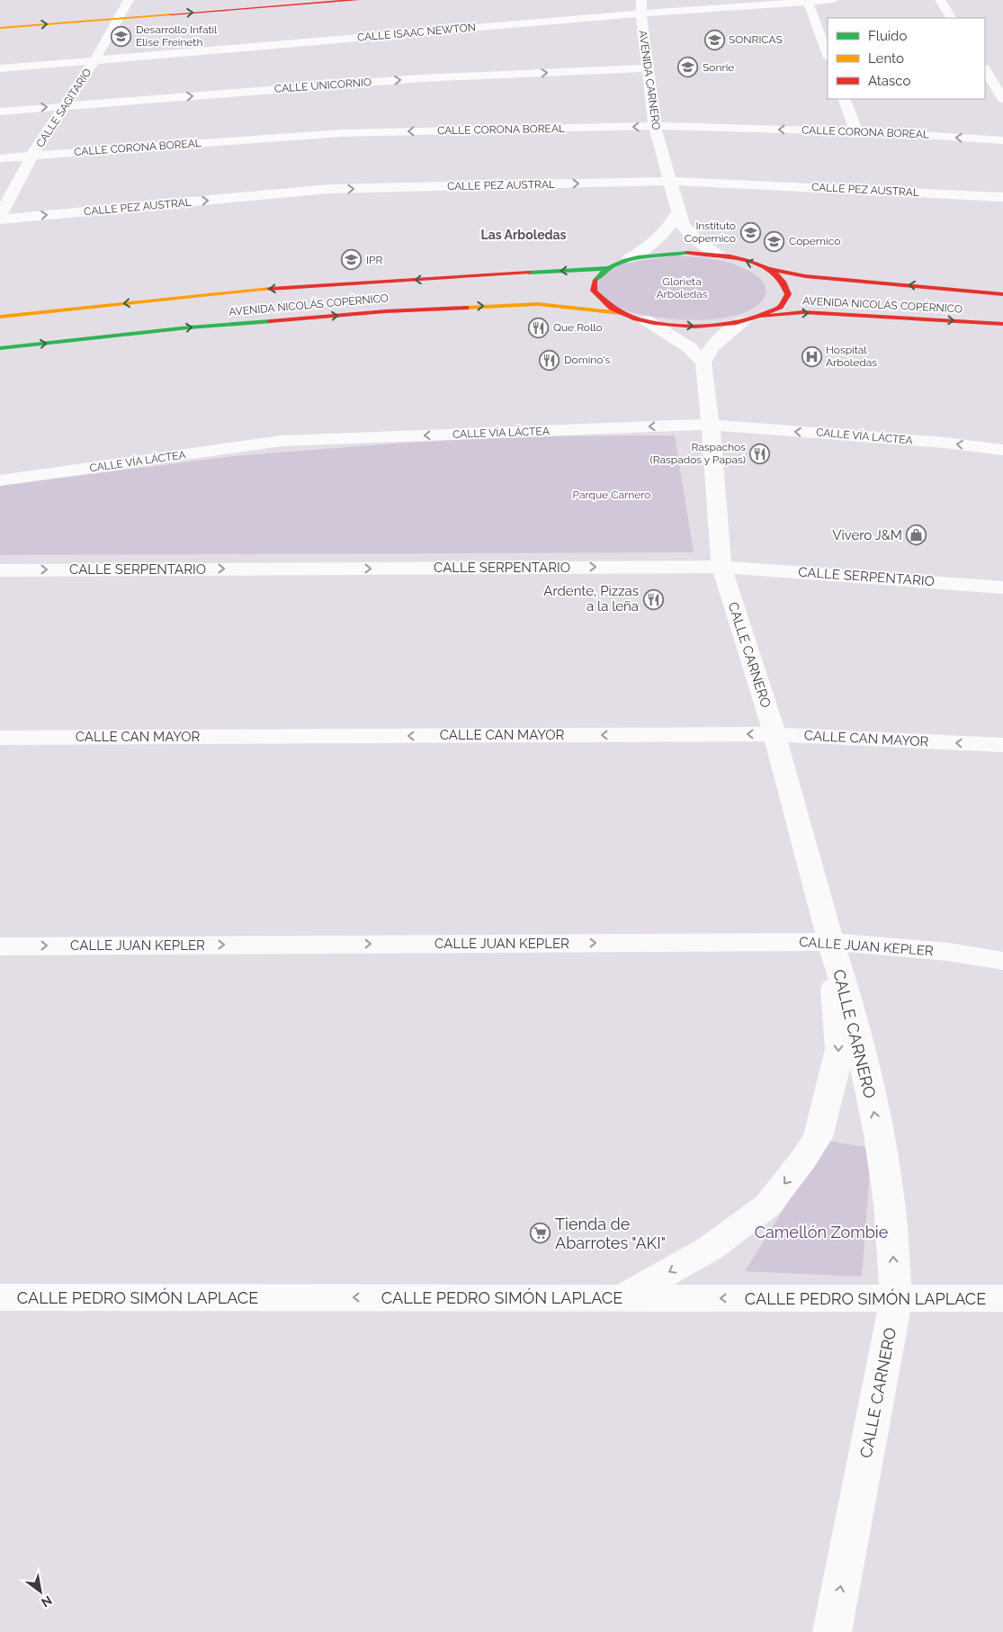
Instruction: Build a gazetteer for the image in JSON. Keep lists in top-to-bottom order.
{
  "streets": {
    "main road": ["AVENIDA NICOLÁS COPÉRNICO"],
    "street": [
      "CALLE ISAAC NEWTON",
      "AVENIDA CARNERO",
      "CALLE UNICORNIO",
      "CALLE SAGITARIO",
      "CALLE CORONA BOREAL",
      "CALLE PEZ AUSTRAL",
      "CALLE VÍA LÁCTEA",
      "CALLE SERPENTARIO",
      "CALLE CARNERO",
      "CALLE CAN MAYOR",
      "CALLE JUAN KEPLER",
      "CALLE PEDRO SIMÓN LAPLACE"
    ]
  },
  "crossings": [
    ["CALLE ISAAC NEWTON", "AVENIDA CARNERO"],
    ["CALLE ISAAC NEWTON", "CALLE SAGITARIO"],
    ["AVENIDA CARNERO", "CALLE UNICORNIO"],
    ["AVENIDA CARNERO", "CALLE CORONA BOREAL"],
    ["AVENIDA CARNERO", "CALLE PEZ AUSTRAL"],
    ["CALLE UNICORNIO", "CALLE SAGITARIO"],
    ["CALLE SAGITARIO", "CALLE CORONA BOREAL"],
    ["CALLE VÍA LÁCTEA", "CALLE CARNERO"],
    ["CALLE SERPENTARIO", "CALLE CARNERO"],
    ["CALLE CARNERO", "CALLE CAN MAYOR"],
    ["CALLE CARNERO", "CALLE JUAN KEPLER"],
    ["CALLE CARNERO", "CALLE PEDRO SIMÓN LAPLACE"]
  ],
  "one_way": [
    "CALLE UNICORNIO",
    "CALLE CORONA BOREAL",
    "CALLE PEZ AUSTRAL",
    "CALLE VÍA LÁCTEA",
    "CALLE SERPENTARIO",
    "CALLE CAN MAYOR",
    "CALLE JUAN KEPLER",
    "CALLE PEDRO SIMÓN LAPLACE"
  ],
  "districts": ["Las Arboledas"],
  "parks": ["Glorieta Arboledas", "Parque Carnero", "Camellón Zombie"],
  "places": {
    "school or university": [
      "Desarrollo Infatil Elise Freineth",
      "SONRICAS",
      "Sonrie",
      "Instituto Copernico",
      "Copernico",
      "IPR"
    ],
    "restaurant": [
      "Que Rollo",
      "Domino's",
      "Raspachos (Raspados y Papas)",
      "Ardente, Pizzas a la leña"
    ],
    "hospital": ["Hospital Arboledas"],
    "shop": ["Vivero J&M"],
    "supermarket": ["Tienda de Abarrotes \"AKI\""]
  },
  "legend": ["Fluido", "Lento", "Atasco"],
  "north": "bottom right"
}
